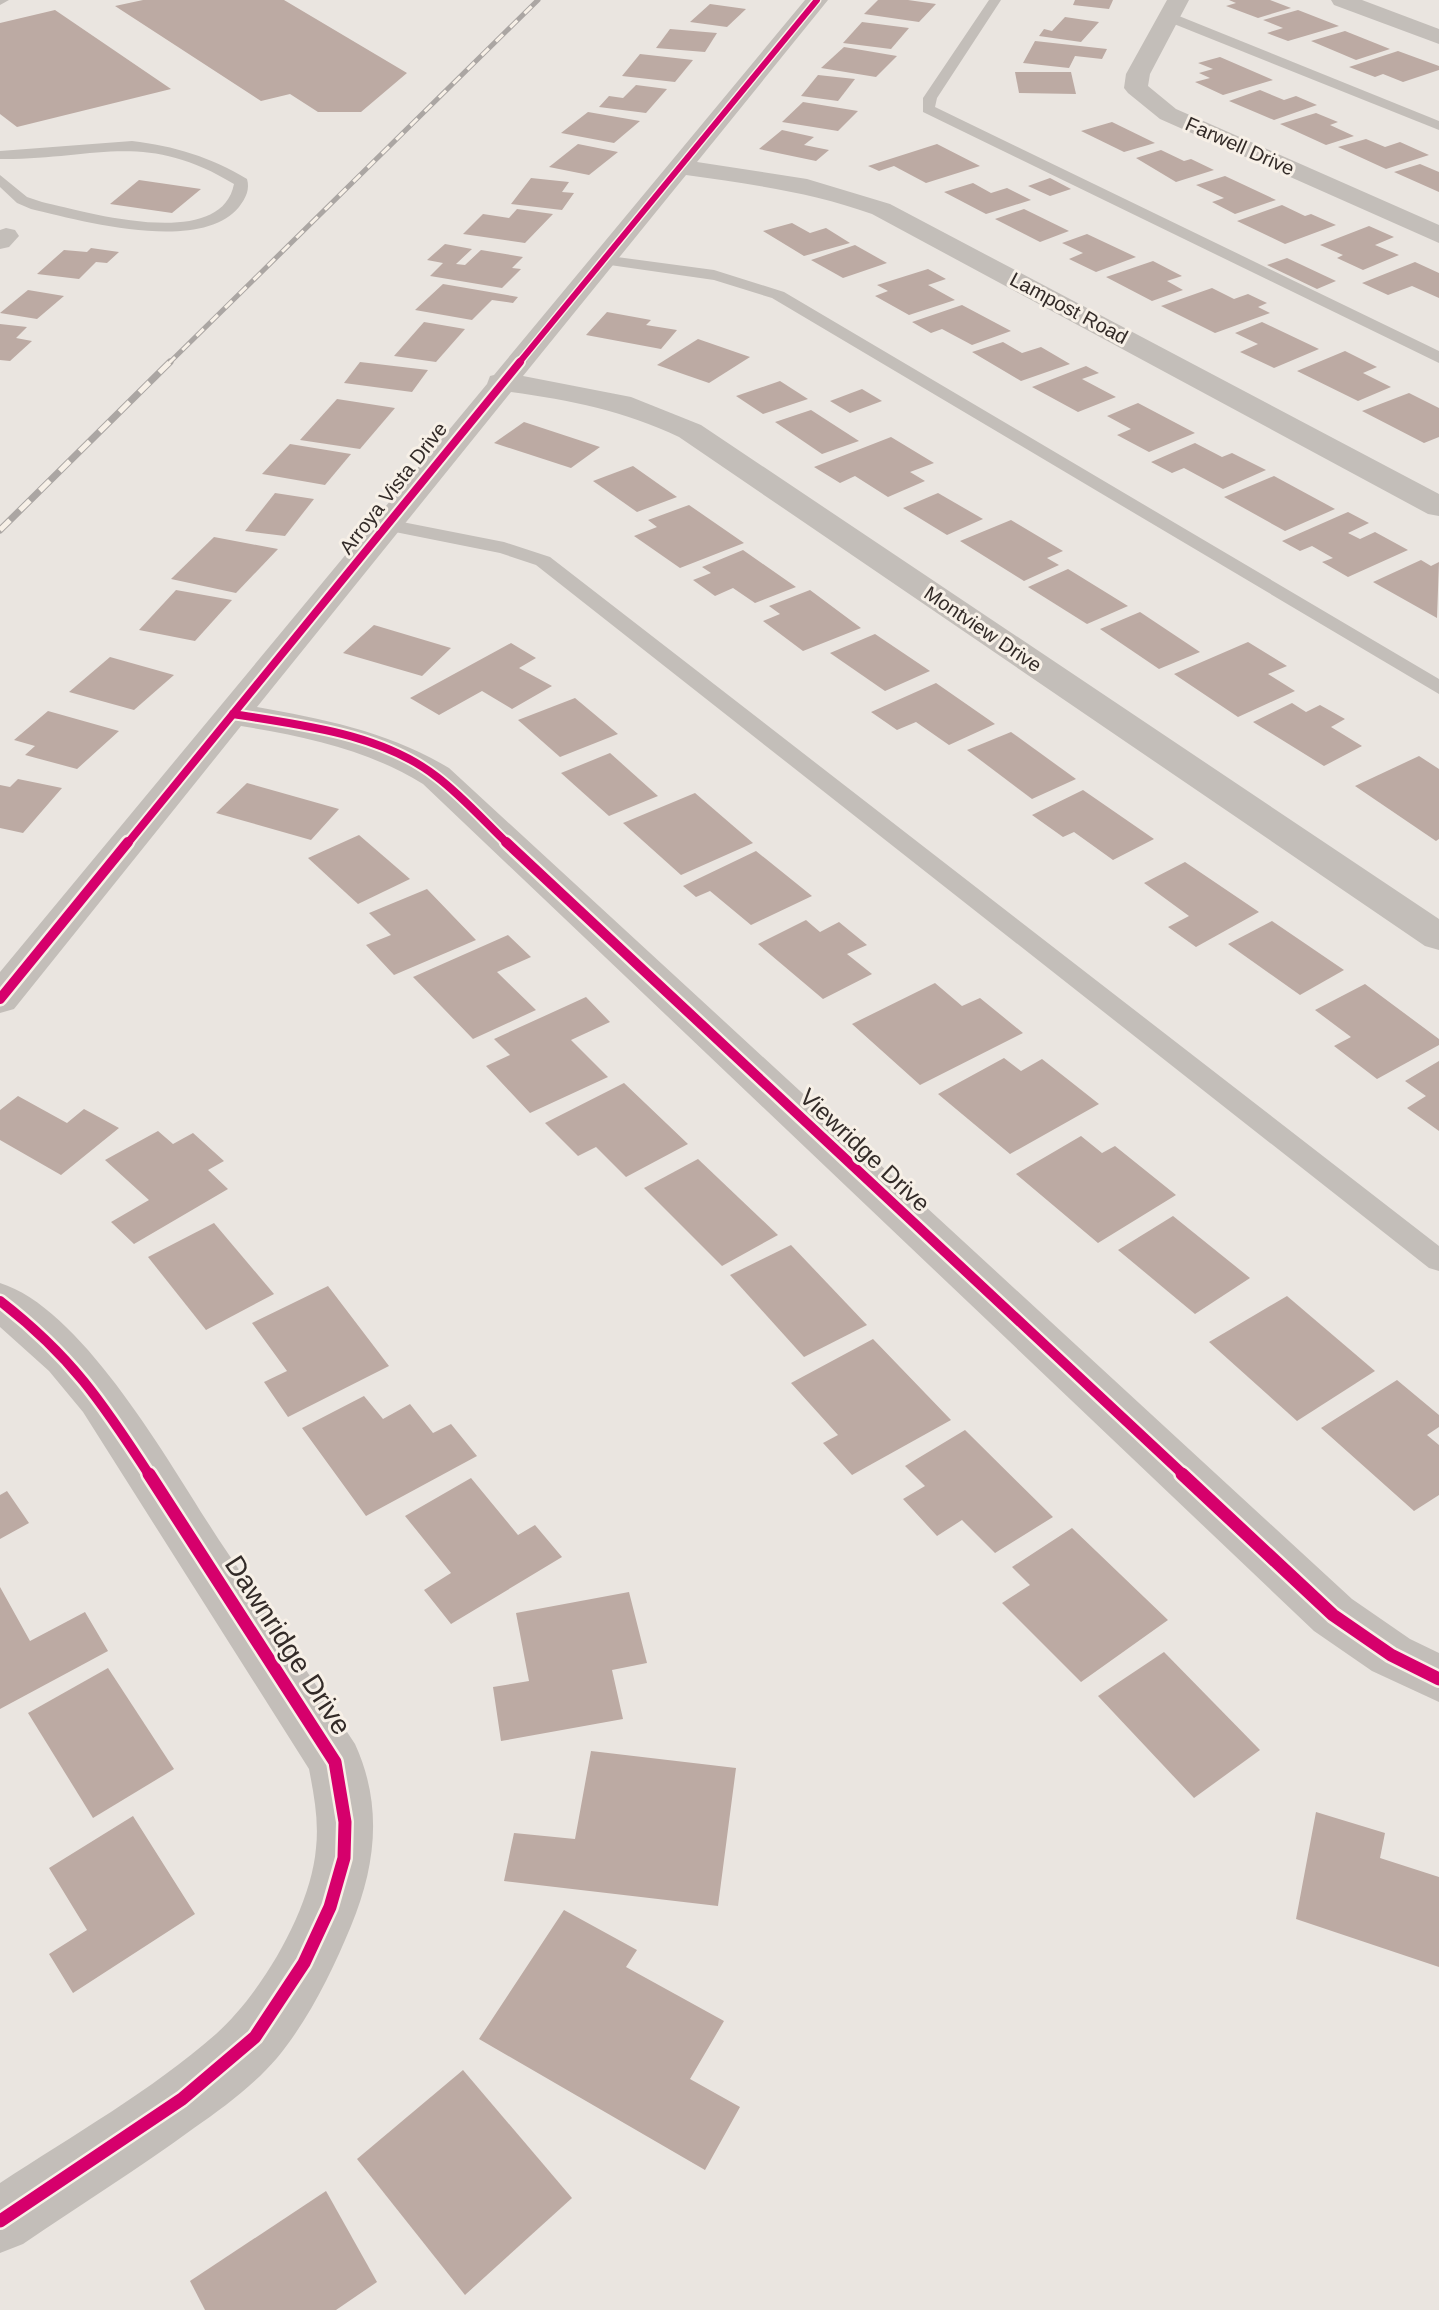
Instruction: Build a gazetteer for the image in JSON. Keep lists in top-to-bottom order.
{
  "streets": {
    "street": [
      "Farwell Drive",
      "Lampost Road",
      "Arroya Vista Drive",
      "Montview Drive",
      "Viewridge Drive",
      "Dawnridge Drive"
    ]
  },
  "crossings": [
    ["Lampost Road", "Arroya Vista Drive"],
    ["Arroya Vista Drive", "Montview Drive"],
    ["Arroya Vista Drive", "Viewridge Drive"]
  ]
}
